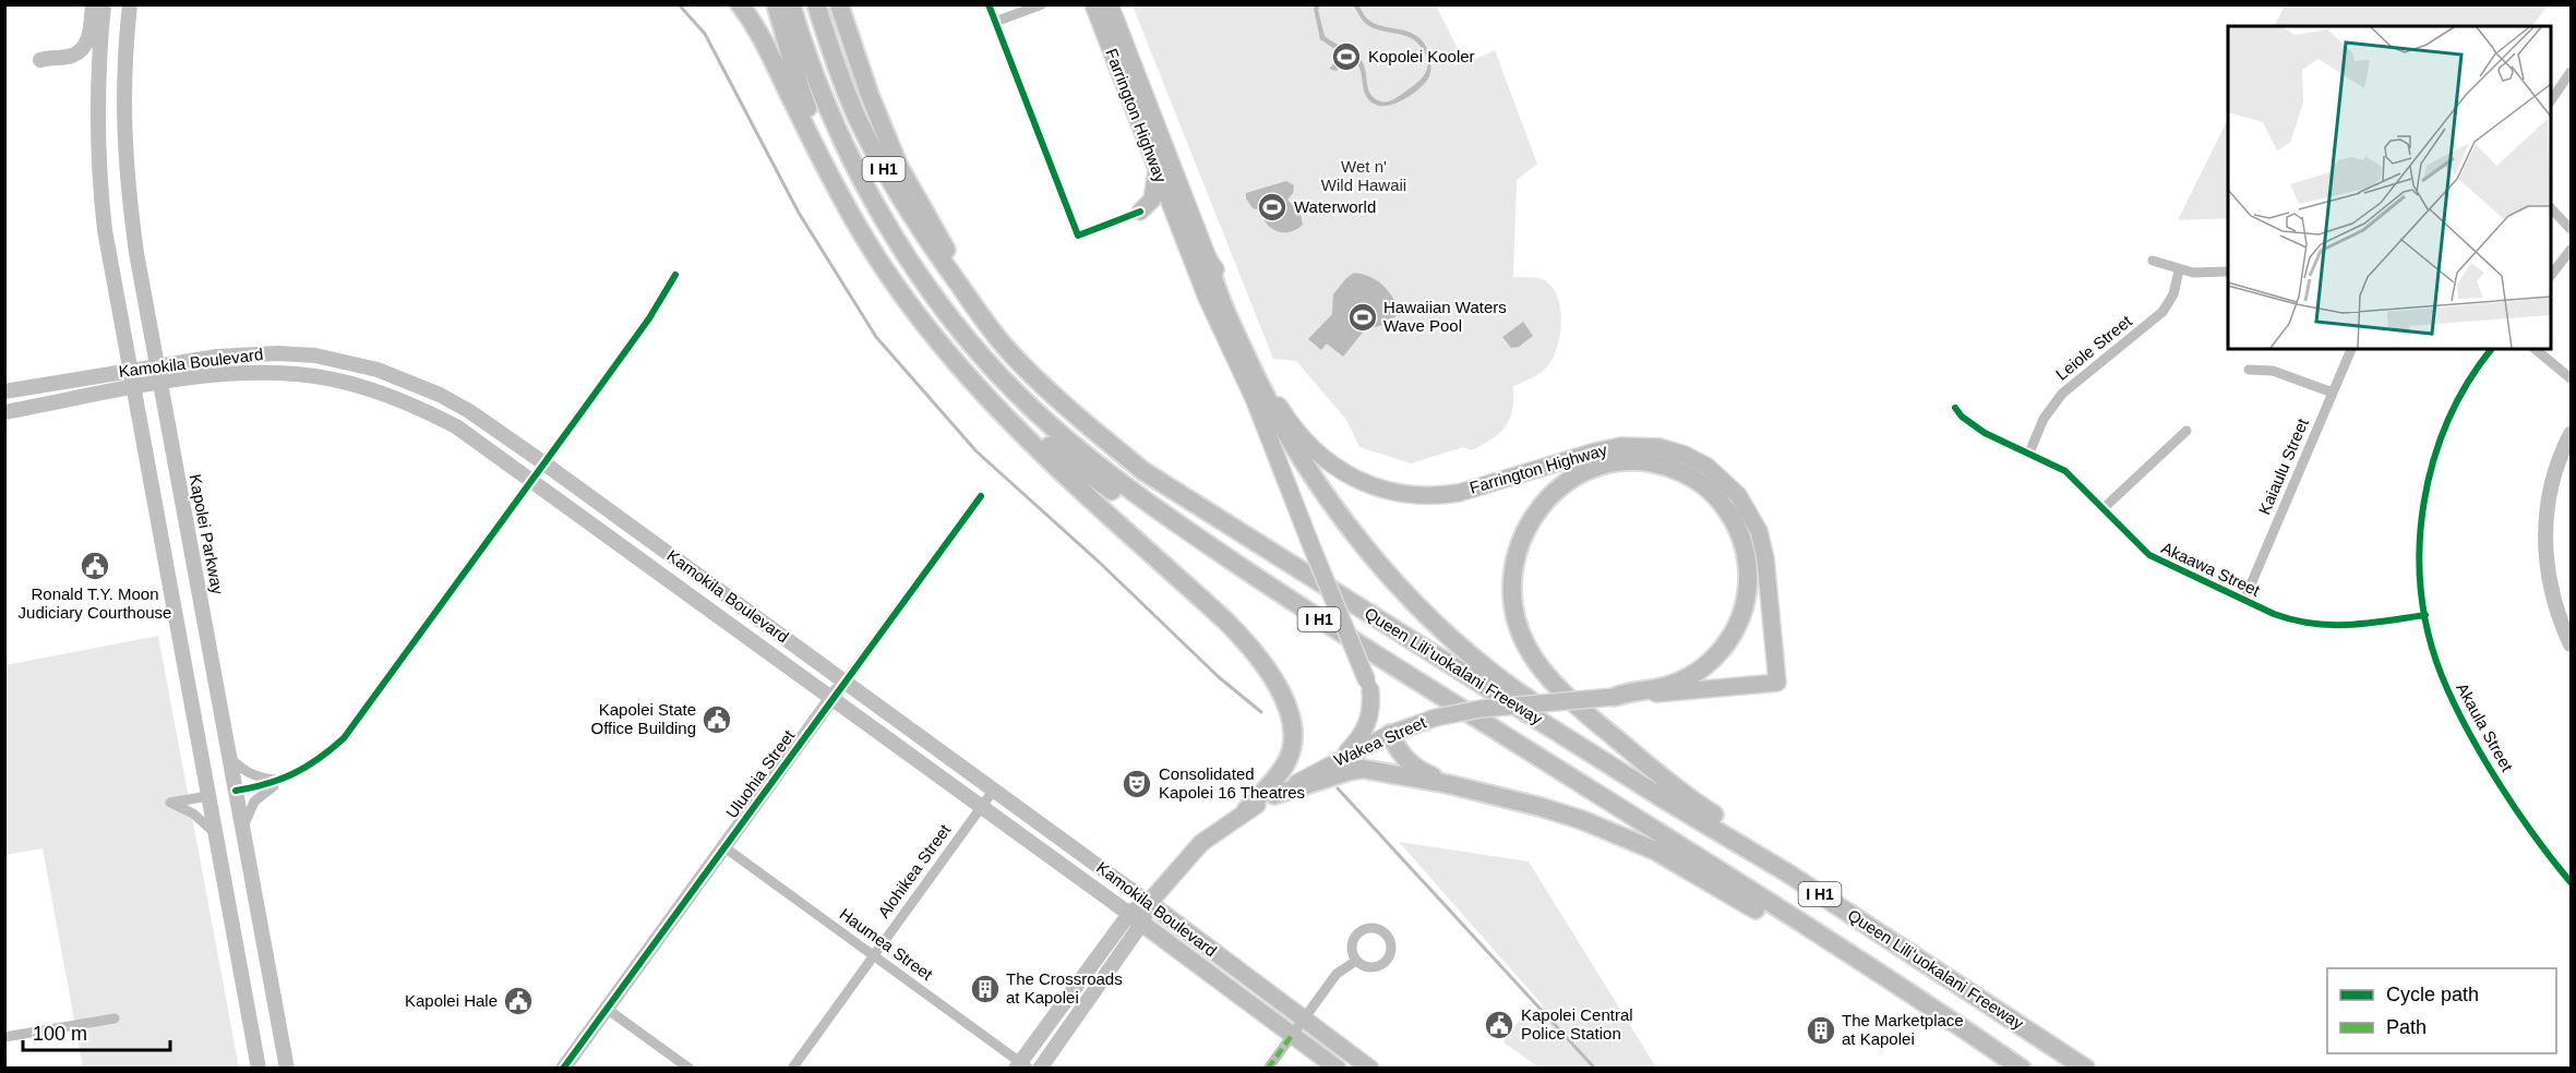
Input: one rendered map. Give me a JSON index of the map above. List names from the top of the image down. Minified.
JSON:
{"streets":{"highway":["I H1","Queen Liliʻuokalani Freeway"],"main road":["Farrington Highway","Kamokila Boulevard","Kapolei Parkway","Wakea Street","Uluohia Street"],"street":["Leiole Street","Kaiaulu Street","Akaawa Street","Akaula Street","Alohikea Street","Haumea Street"]},"crossings":[["Farrington Highway","Wakea Street"],["Leiole Street","Akaawa Street"],["Kamokila Boulevard","Kapolei Parkway"],["Kamokila Boulevard","Wakea Street"],["Kamokila Boulevard","Uluohia Street"],["Kamokila Boulevard","Alohikea Street"],["Kaiaulu Street","Akaawa Street"],["Akaawa Street","Akaula Street"],["Wakea Street","Haumea Street"],["Uluohia Street","Haumea Street"],["Alohikea Street","Haumea Street"]],"parks":["Wet n' Wild Hawaii"],"places":{"sports":["Kopolei Kooler","Waterworld","Hawaiian Waters Wave Pool"],"public building":["Ronald T.Y. Moon Judiciary Courthouse","Kapolei State Office Building","Kapolei Hale","Kapolei Central Police Station"],"theatre":["Consolidated Kapolei 16 Theatres"],"building":["The Crossroads at Kapolei","The Marketplace at Kapolei"]},"legend":["Cycle path","Path"],"scale_bar":"100 m"}
